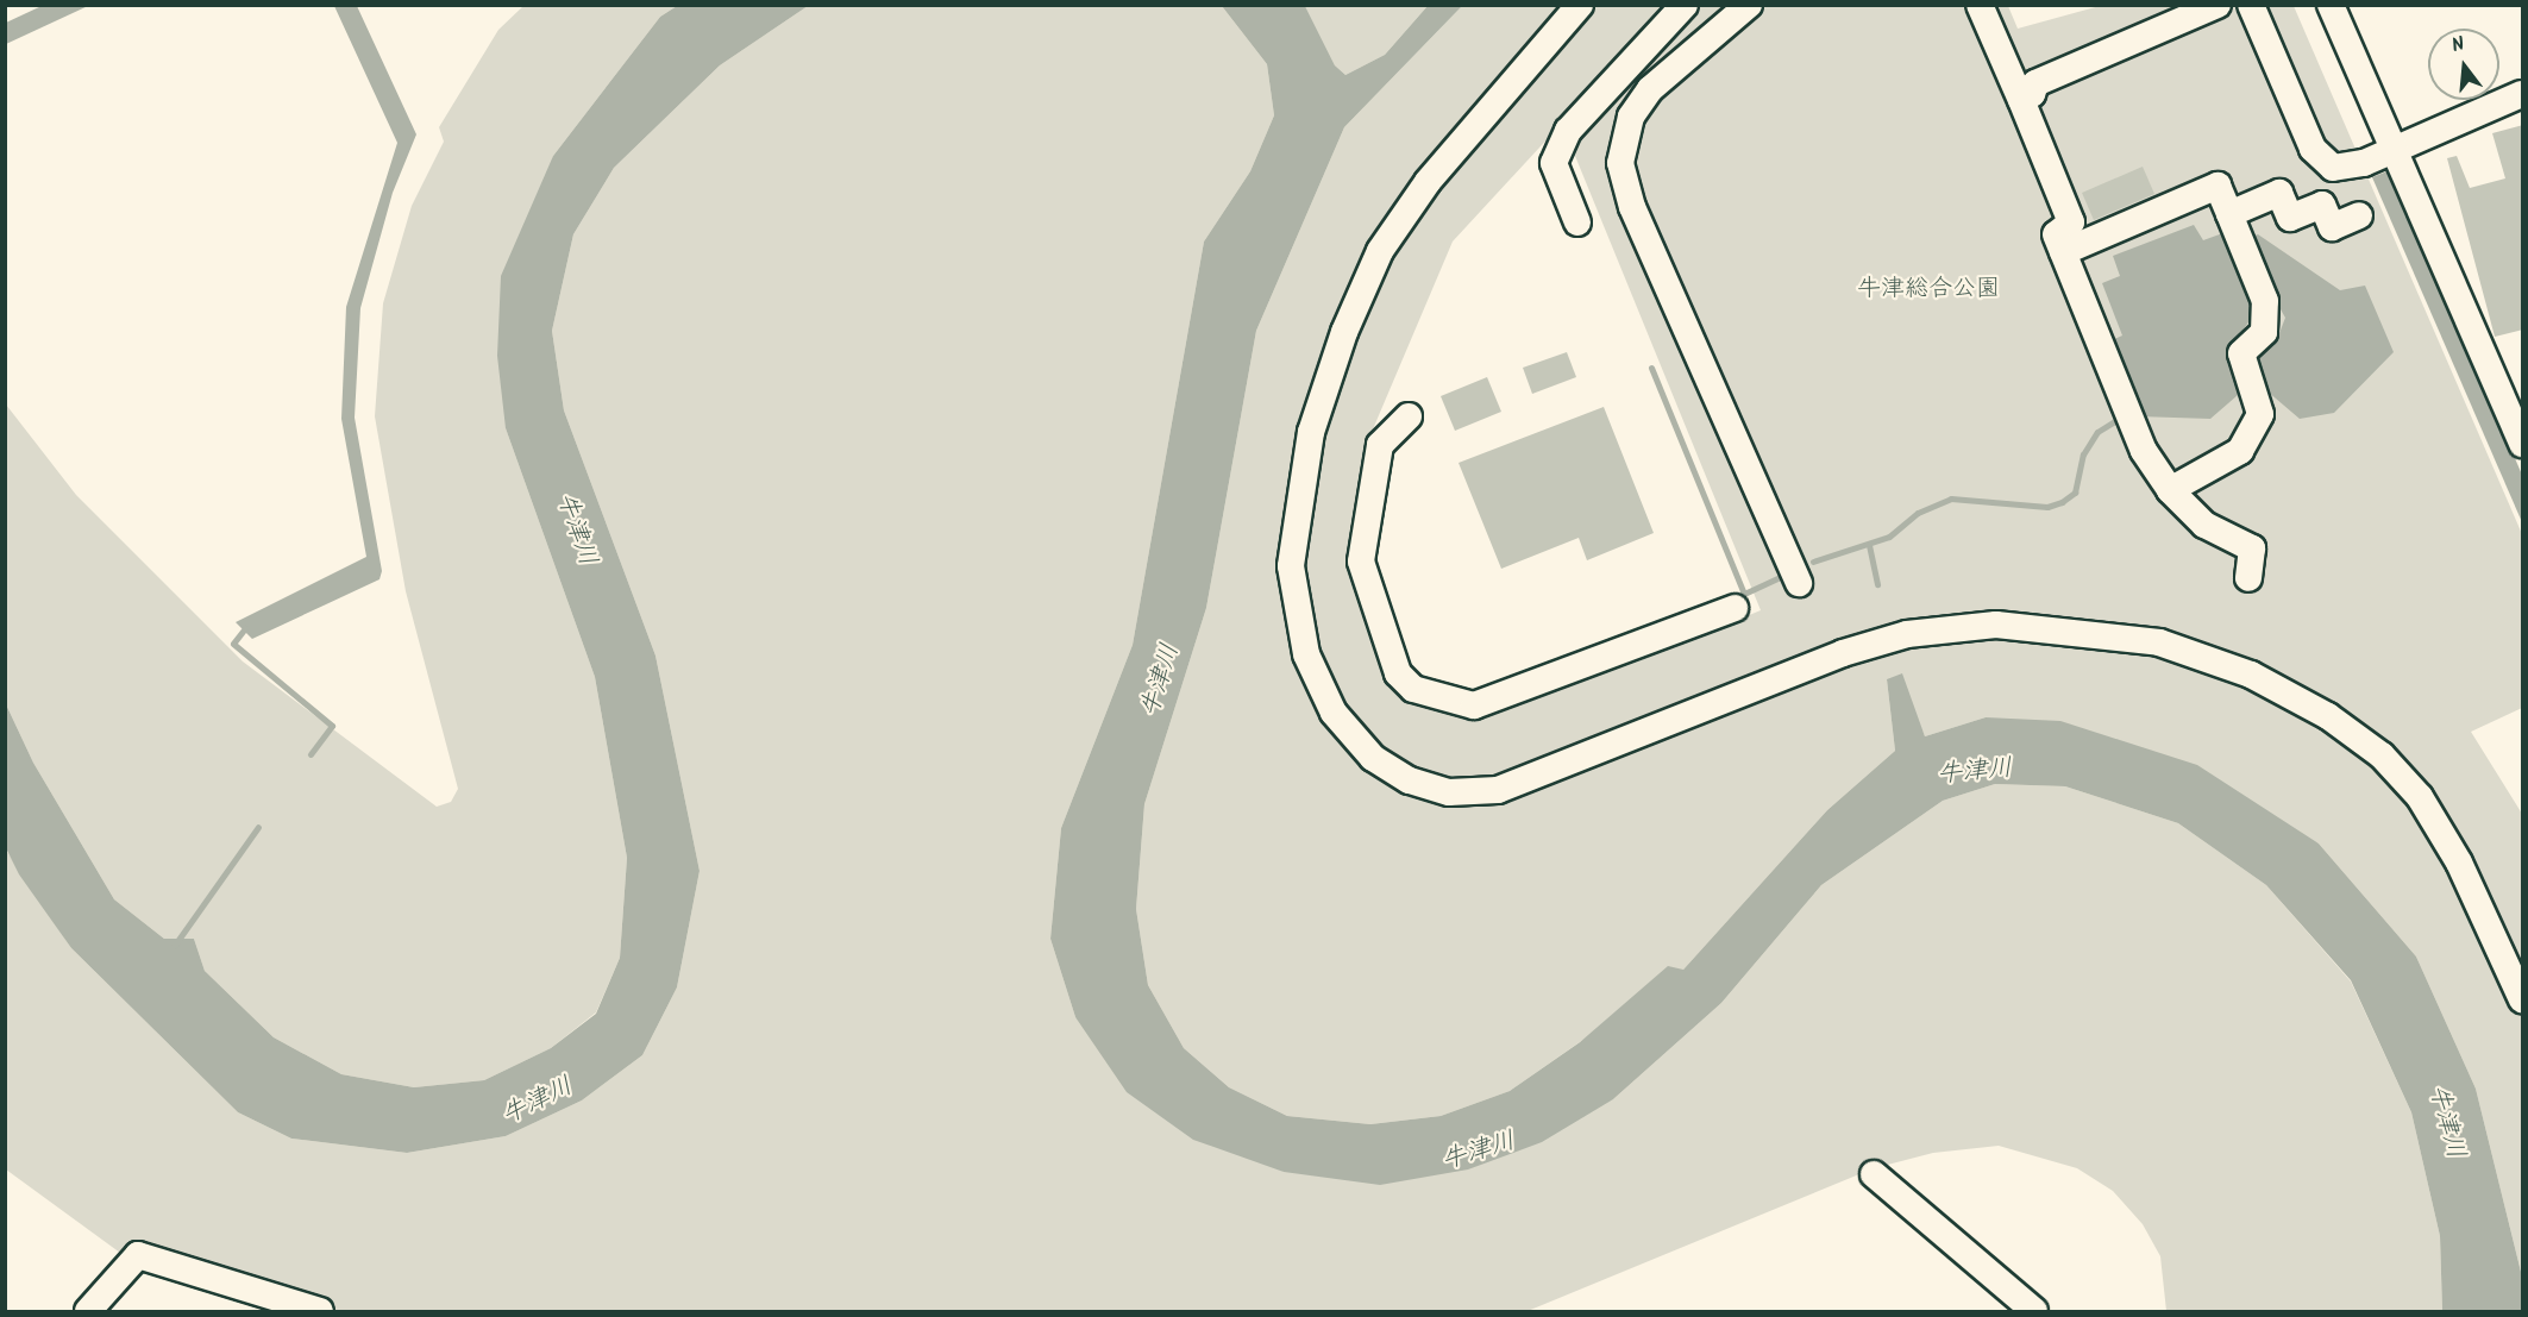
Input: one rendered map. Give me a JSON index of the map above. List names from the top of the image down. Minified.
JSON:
{"water":["牛津川"],"parks":["牛津総合公園"],"north":"top"}
